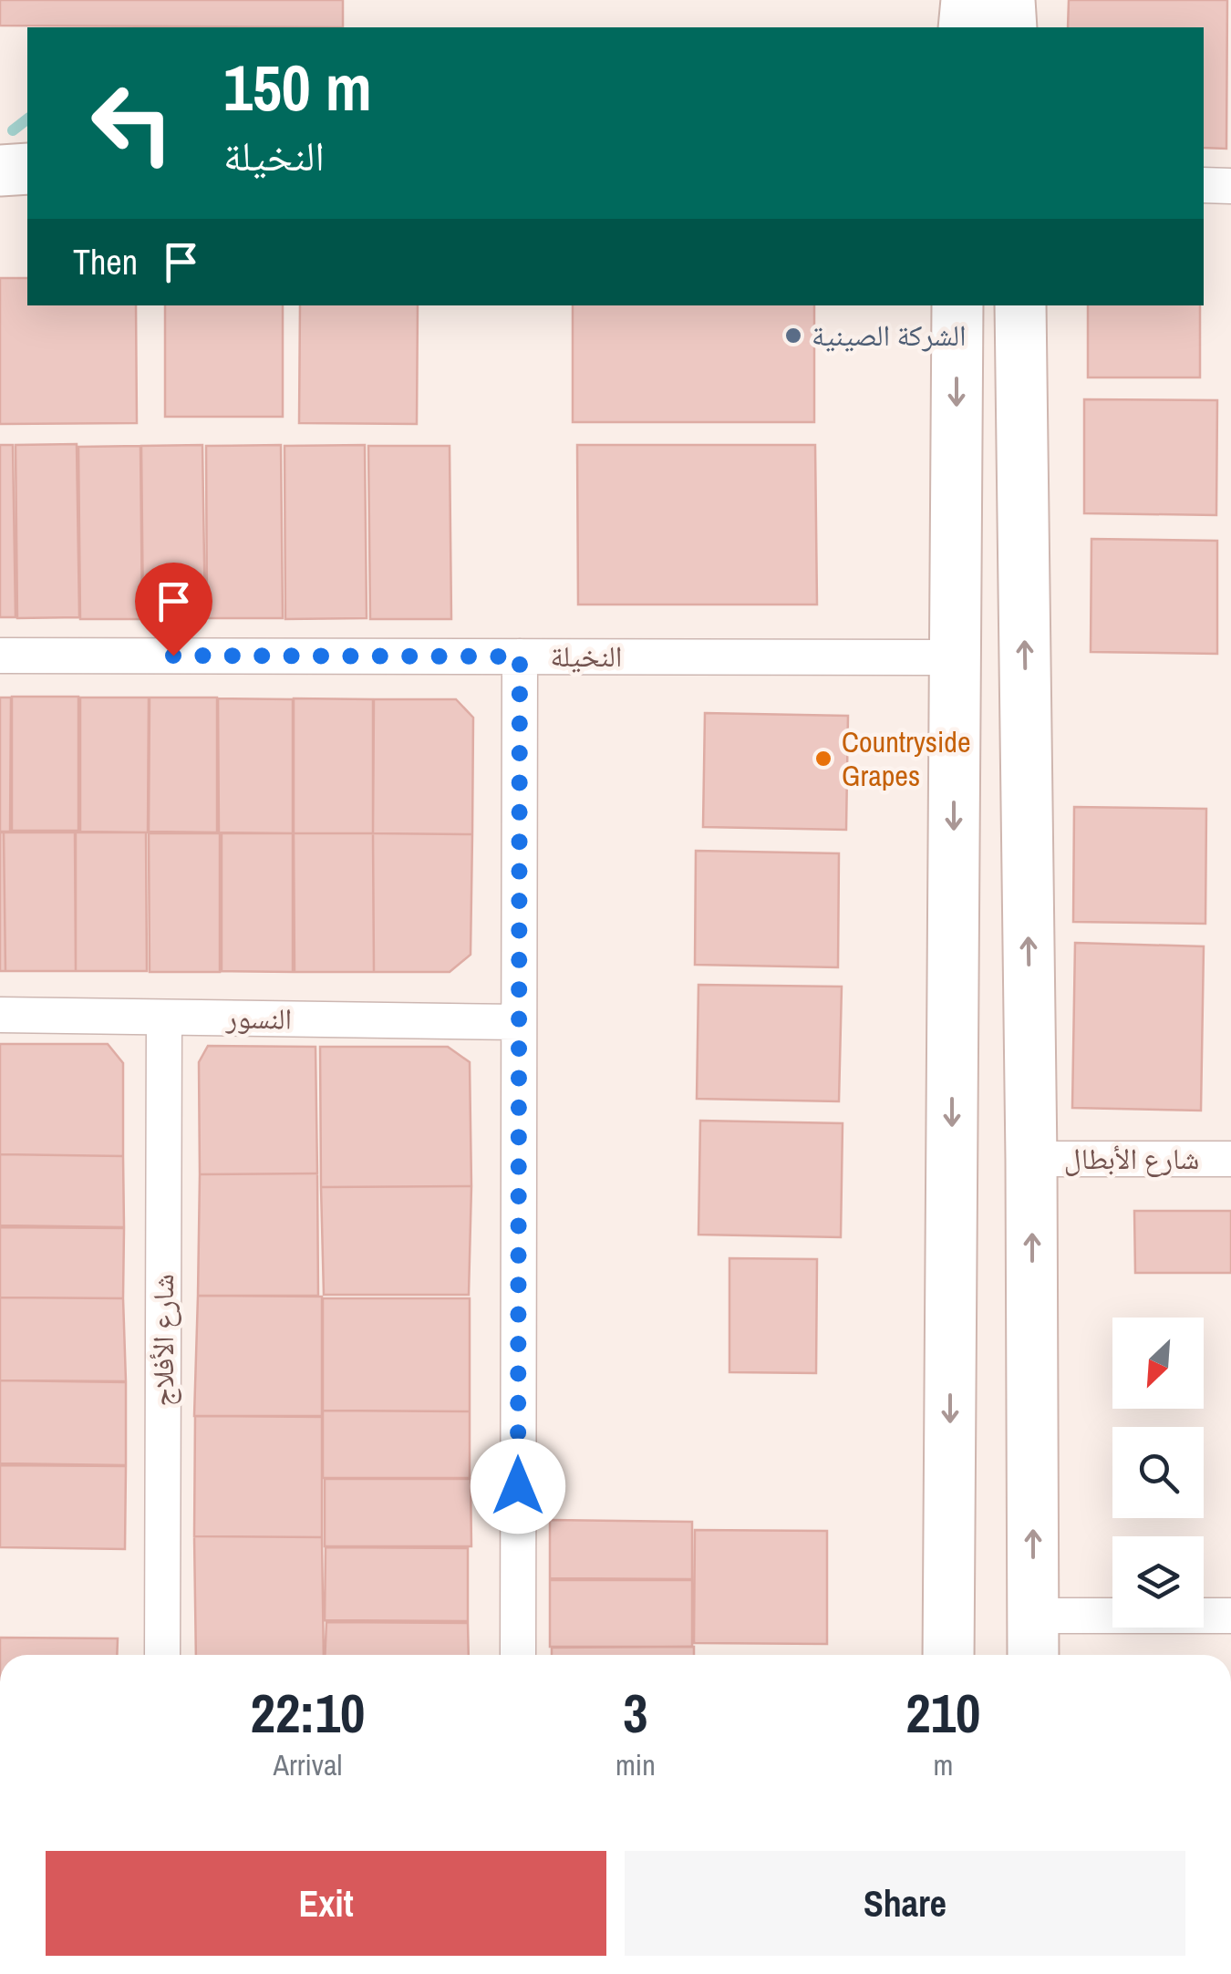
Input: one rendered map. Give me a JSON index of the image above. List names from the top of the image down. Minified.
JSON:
{"streets":{"street":["النخيلة","النسور","شارع الأبطال","شارع الأفلاج"]},"crossings":[["النسور","شارع الأفلاج"]],"places":["الشركة الصينية","Countryside Grapes"],"north":"bottom left","page":{"turn":["150 m","النخيلة"],"then":"Then","eta":["22:10","Arrival","3","min","210","m"],"buttons":["Exit","Share"]}}
